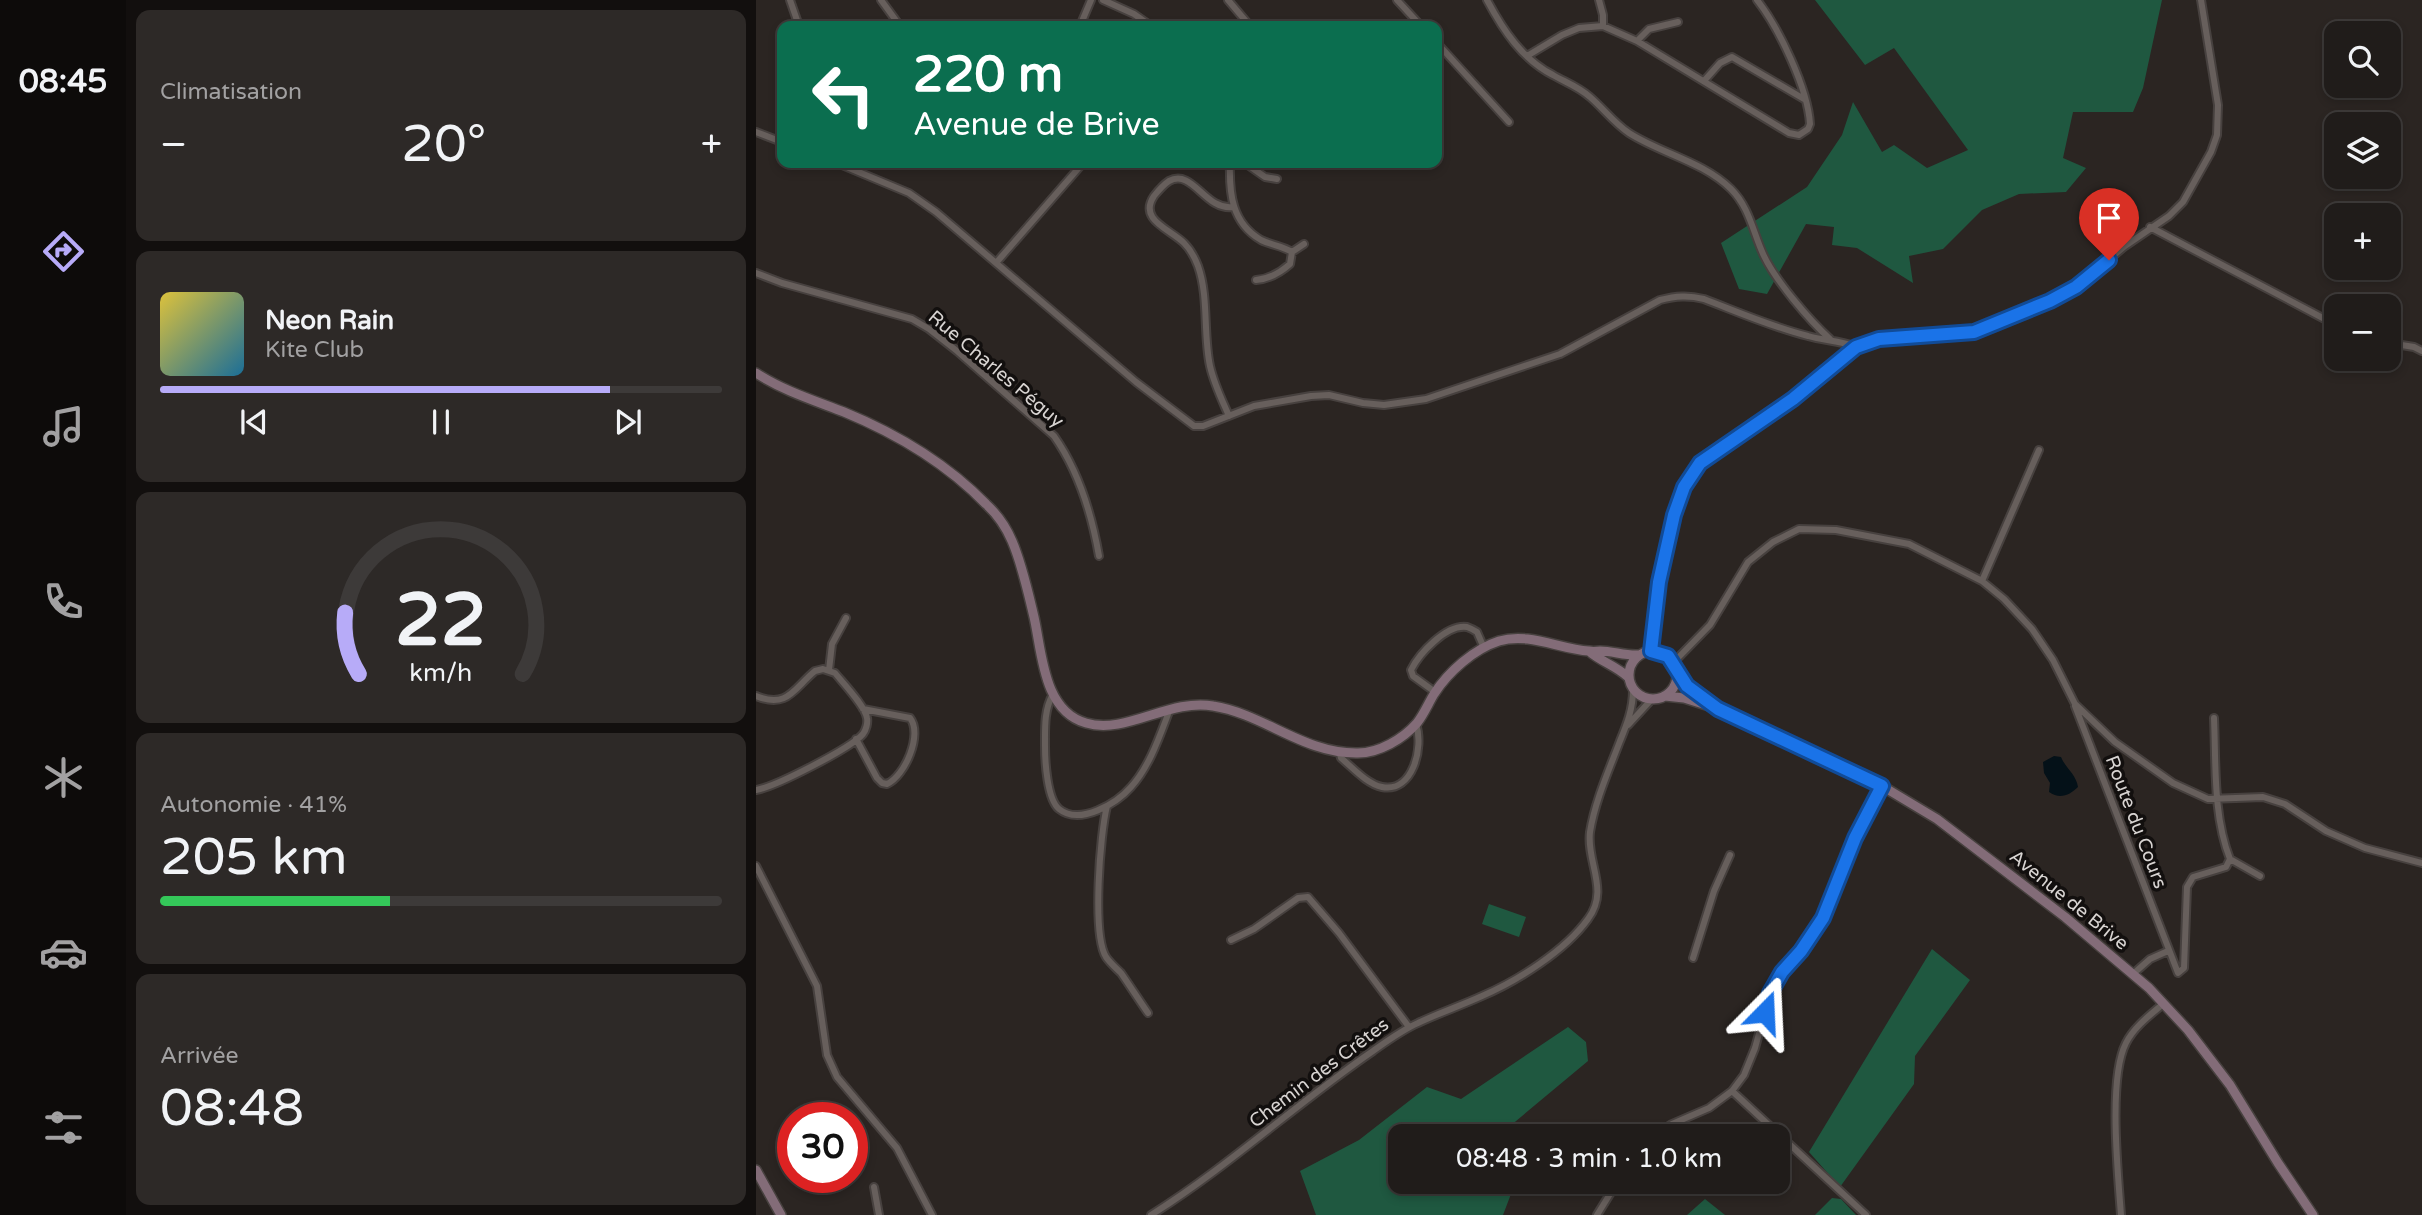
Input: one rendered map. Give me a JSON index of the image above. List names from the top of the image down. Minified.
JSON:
{"streets":{"street":["Rue Charles Péguy","Route du Cours","Avenue de Brive","Chemin des Crêtes"]},"crossings":[["Route du Cours","Chemin des Crêtes"]],"page":{"tabs":"08:45","tile":["Climatisation",["Autonomie · 41%","205 km"],["Arrivée","08:48"]],"map_buttons":["+","−"],"turn":["220 m","Avenue de Brive"],"heat":["−","20°","+"],"song":["Neon Rain","Kite Club"],"limit":"30","trip":"08:48 · 3 min · 1.0 km","gauge":["22","km/h"]}}
